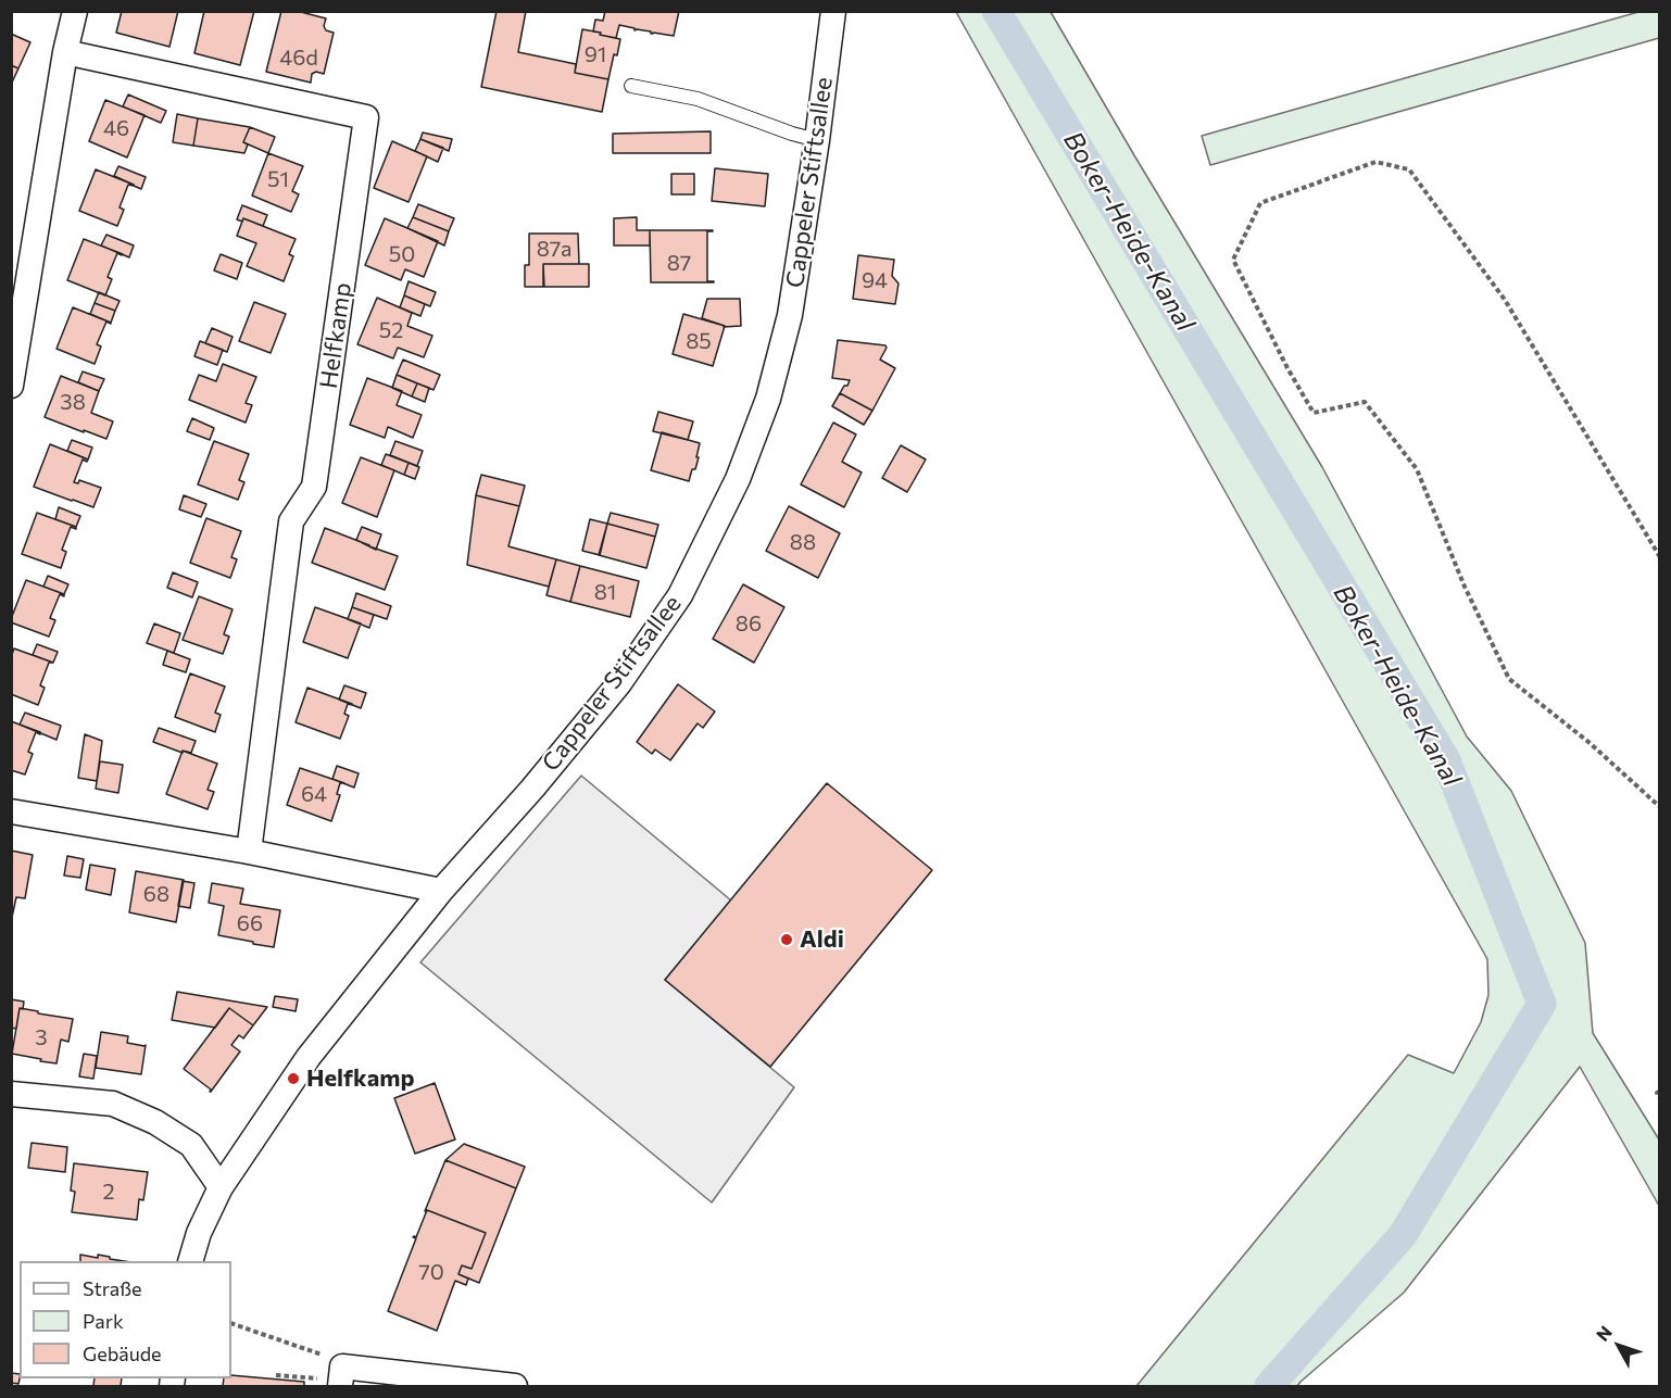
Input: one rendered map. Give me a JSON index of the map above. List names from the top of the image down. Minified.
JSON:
{"streets":{"street":["Cappeler Stiftsallee","Helfkamp"]},"water":["Boker-Heide-Kanal"],"places":["Aldi","Helfkamp"],"house_numbers":["91","46d","46","51","87a","50","87","94","52","85","38","88","81","86","64","68","66","3","2","70"],"legend":["Straße","Park","Gebäude"],"north":"top left"}
